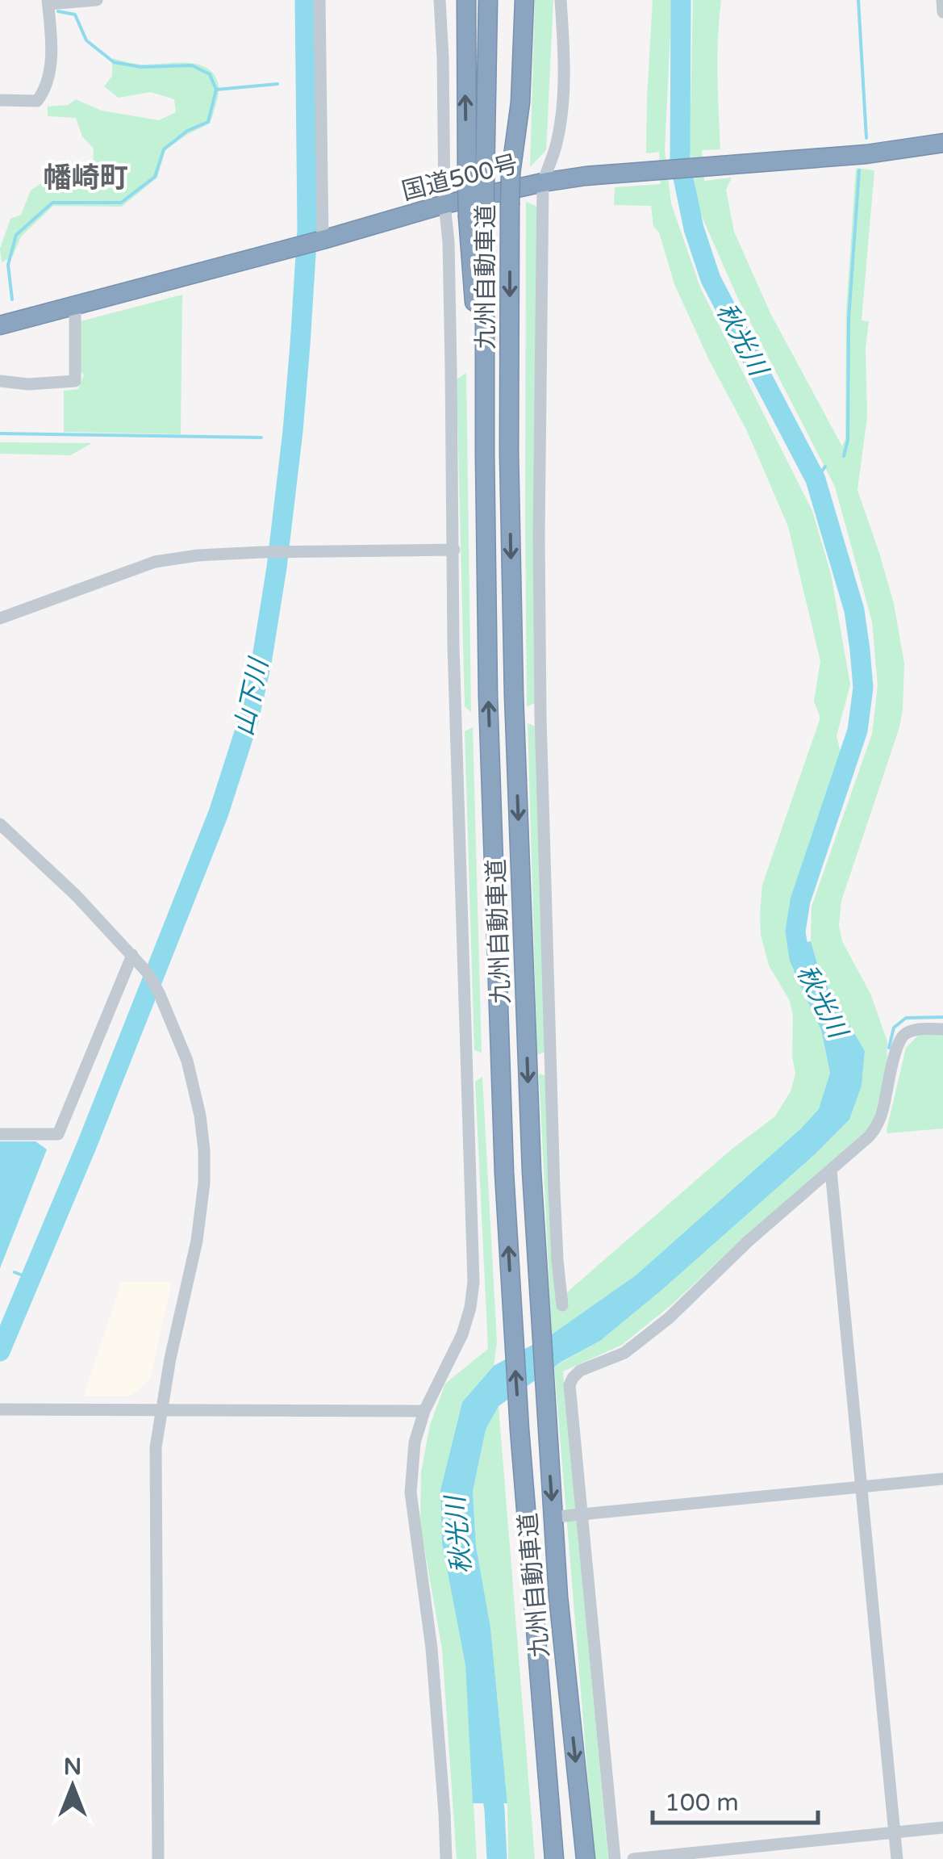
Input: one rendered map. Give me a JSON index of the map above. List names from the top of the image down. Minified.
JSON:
{"streets":{"highway":["国道500号","九州自動車道"]},"districts":["幡崎町"],"water":["秋光川","山下川"],"scale_bar":"100 m","north":"top"}
